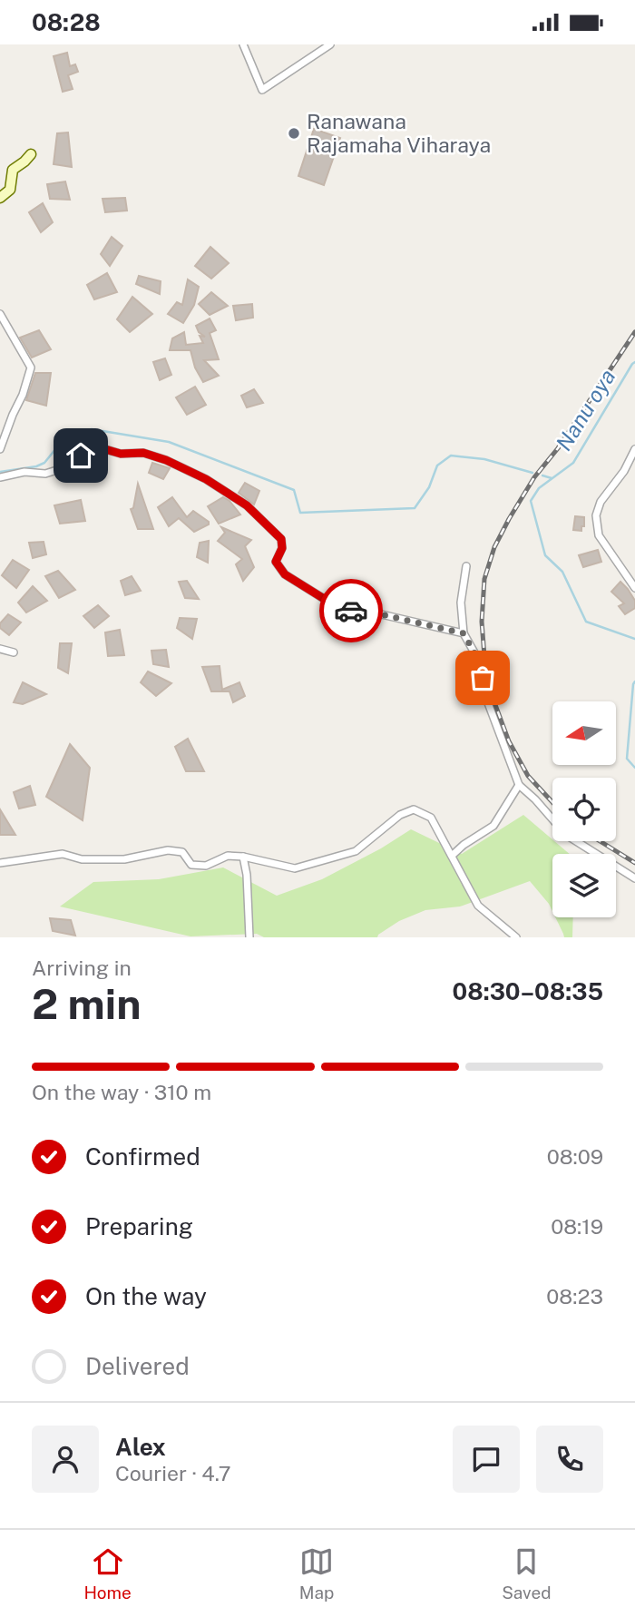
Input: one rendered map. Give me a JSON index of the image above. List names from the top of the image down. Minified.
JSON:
{"water":["Nanu oya"],"places":["Ranawana Rajamaha Viharaya"],"north":"left","page":{"status":"08:28","heading":["2 min","Arriving in","08:30–08:35"],"panel":["Alex","Courier · 4.7"],"bar":"On the way · 310 m","list":[["Confirmed","08:09"],["Preparing","08:19"],["On the way","08:23"],"Delivered"],"tabs":["Home","Map","Saved"]}}
